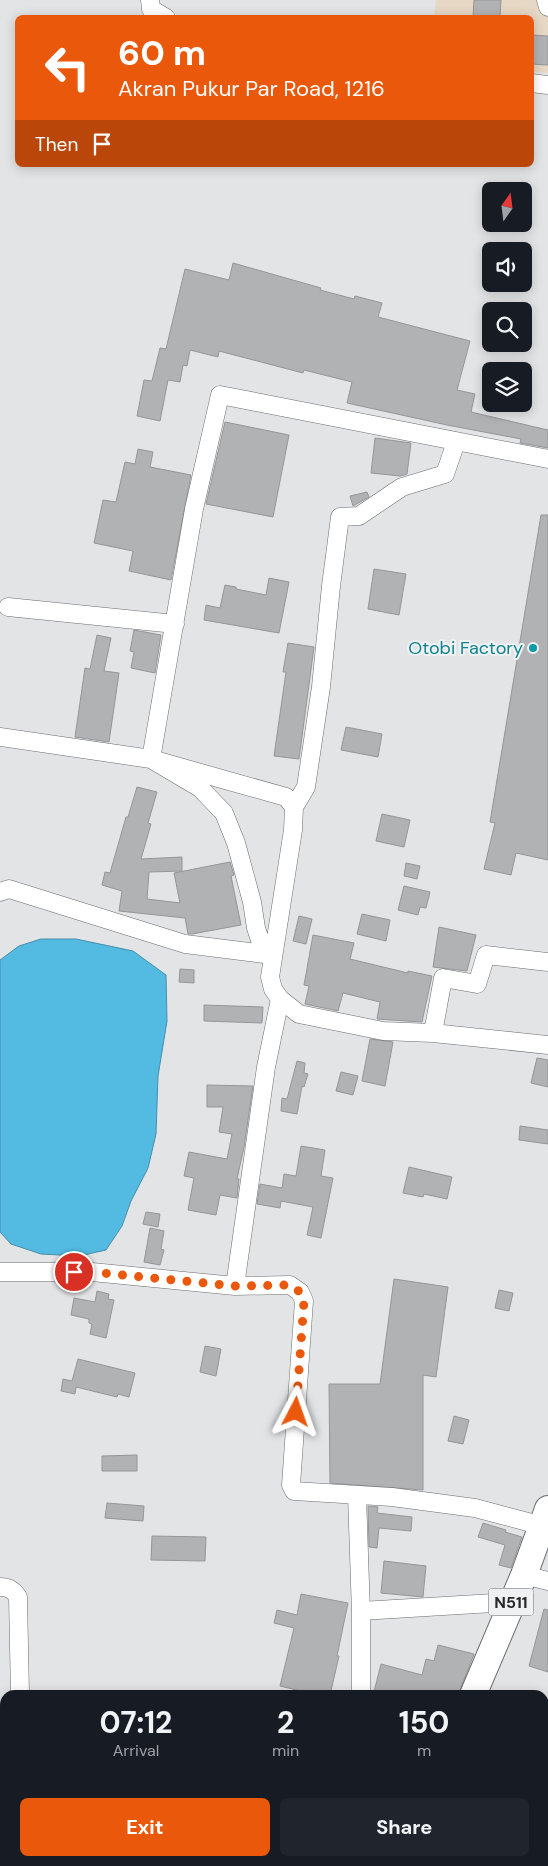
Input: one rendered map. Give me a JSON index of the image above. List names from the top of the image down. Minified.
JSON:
{"streets":{"highway":["N511"]},"places":["Otobi Factory"],"north":"top","page":{"turn":["60 m","Akran Pukur Par Road, 1216"],"then":"Then","eta":["07:12","Arrival","2","min","150","m"],"buttons":["Exit","Share"]}}
